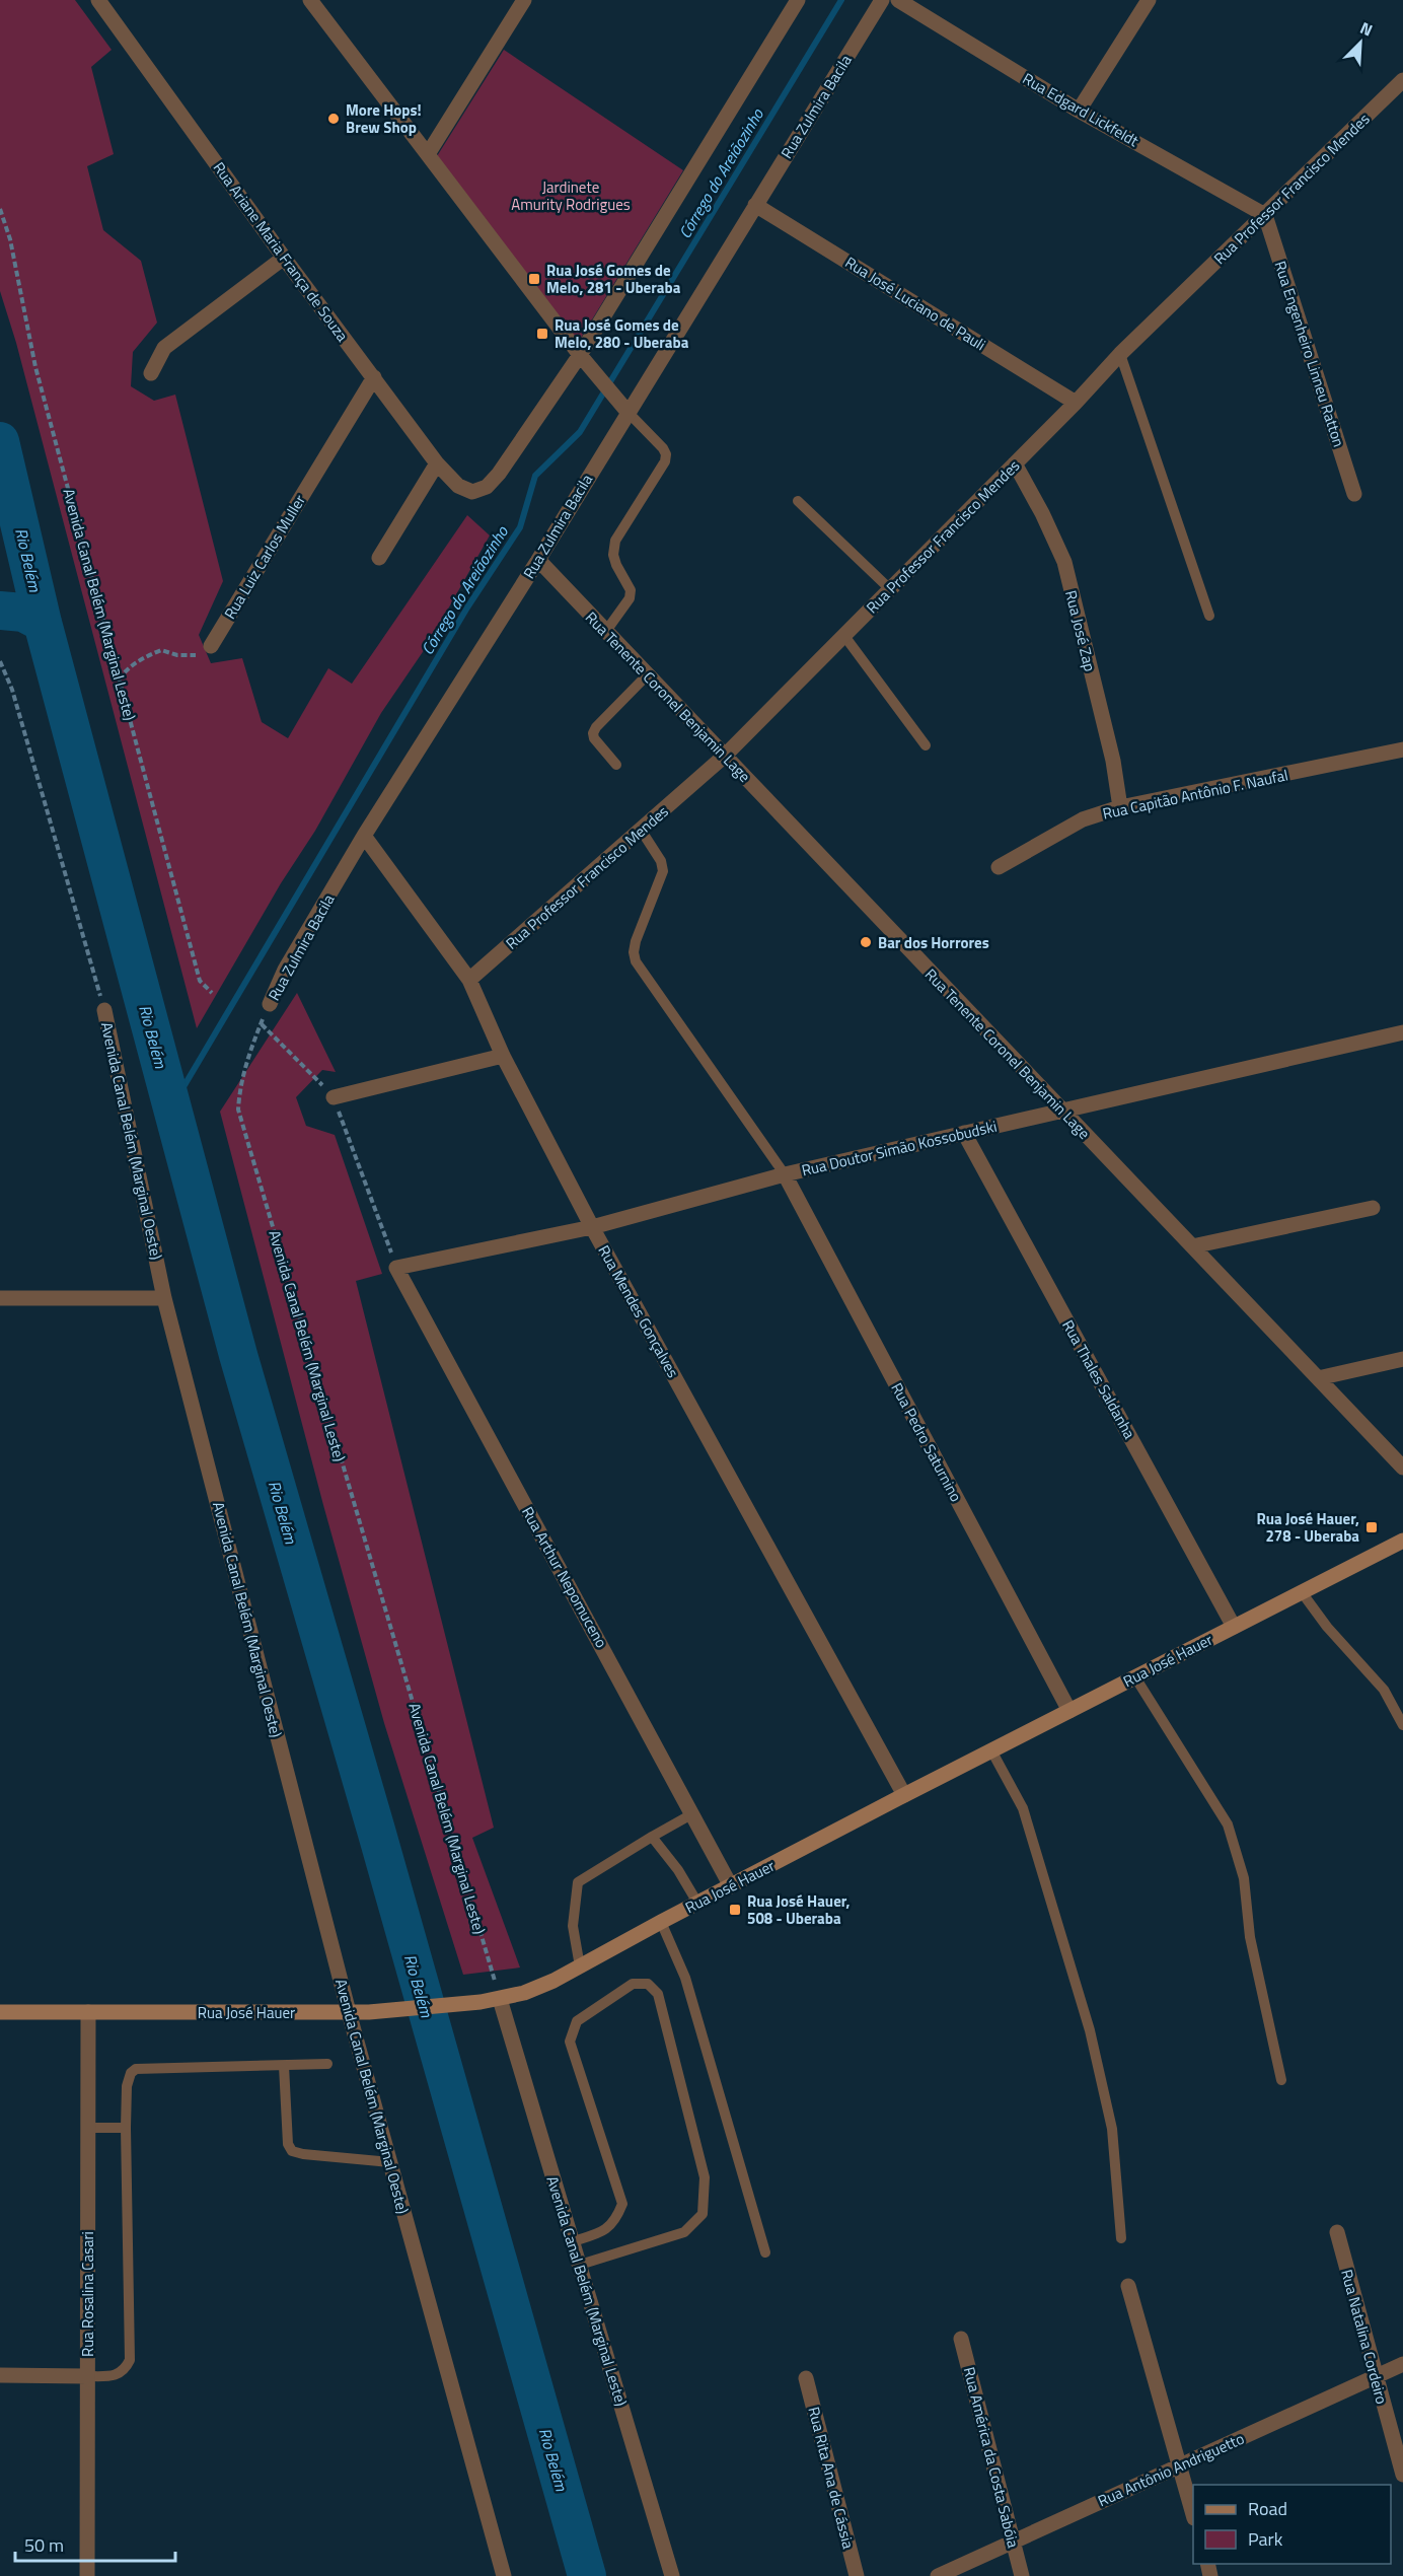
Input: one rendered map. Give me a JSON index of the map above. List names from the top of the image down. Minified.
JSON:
{"streets":{"main road":["Rua José Hauer"],"street":["Rua Zulmira Bacila","Rua Edgard Lickfeldt","Rua Professor Francisco Mendes","Rua Ariane Maria França de Souza","Rua José Luciano de Pauli","Rua Engenheiro Linneu Ratton","Rua Luiz Carlos Muller","Avenida Canal Belém (Marginal Leste)","Rua José Zap","Rua Tenente Coronel Benjamin Lage","Rua Capitão Antônio F. Naufal","Avenida Canal Belém (Marginal Oeste)","Rua Doutor Simão Kossobudski","Rua Mendes Gonçalves","Rua Thales Saldanha","Rua Pedro Saturnino","Rua Arthur Nepomuceno","Rua Rosalina Casari","Rua Natalina Cordeiro","Rua América da Costa Sabóia","Rua Antônio Andriguetto","Rua Rita Ana de Cássia"]},"crossings":[["Rua Zulmira Bacila","Rua José Luciano de Pauli"],["Rua Zulmira Bacila","Avenida Canal Belém (Marginal Leste)"],["Rua Zulmira Bacila","Rua Tenente Coronel Benjamin Lage"],["Rua Zulmira Bacila","Rua Mendes Gonçalves"],["Rua Edgard Lickfeldt","Rua Professor Francisco Mendes"],["Rua Edgard Lickfeldt","Rua Engenheiro Linneu Ratton"],["Rua Professor Francisco Mendes","Rua José Luciano de Pauli"],["Rua Professor Francisco Mendes","Rua Engenheiro Linneu Ratton"],["Rua Professor Francisco Mendes","Rua José Zap"],["Rua Professor Francisco Mendes","Rua Tenente Coronel Benjamin Lage"],["Rua Professor Francisco Mendes","Rua Mendes Gonçalves"],["Rua Ariane Maria França de Souza","Rua Luiz Carlos Muller"],["Avenida Canal Belém (Marginal Leste)","Rua José Hauer"],["Rua José Zap","Rua Capitão Antônio F. Naufal"],["Rua Tenente Coronel Benjamin Lage","Rua Doutor Simão Kossobudski"],["Avenida Canal Belém (Marginal Oeste)","Rua José Hauer"],["Rua Doutor Simão Kossobudski","Rua Mendes Gonçalves"],["Rua Doutor Simão Kossobudski","Rua Thales Saldanha"],["Rua Doutor Simão Kossobudski","Rua Pedro Saturnino"],["Rua Doutor Simão Kossobudski","Rua Arthur Nepomuceno"],["Rua Mendes Gonçalves","Rua José Hauer"],["Rua Thales Saldanha","Rua José Hauer"],["Rua Pedro Saturnino","Rua José Hauer"],["Rua Arthur Nepomuceno","Rua José Hauer"],["Rua José Hauer","Rua Rosalina Casari"],["Rua Natalina Cordeiro","Rua Antônio Andriguetto"],["Rua América da Costa Sabóia","Rua Antônio Andriguetto"]],"water":["Córrego do Areiãozinho","Rio Belém"],"parks":["Jardinete Amurity Rodrigues"],"places":{"other":["More Hops! Brew Shop","Bar dos Horrores"],"transit":["Rua José Gomes de Melo, 281 - Uberaba","Rua José Gomes de Melo, 280 - Uberaba","Rua José Hauer, 278 - Uberaba","Rua José Hauer, 508 - Uberaba"]},"legend":["Road","Park"],"scale_bar":"50 m","north":"top right"}
